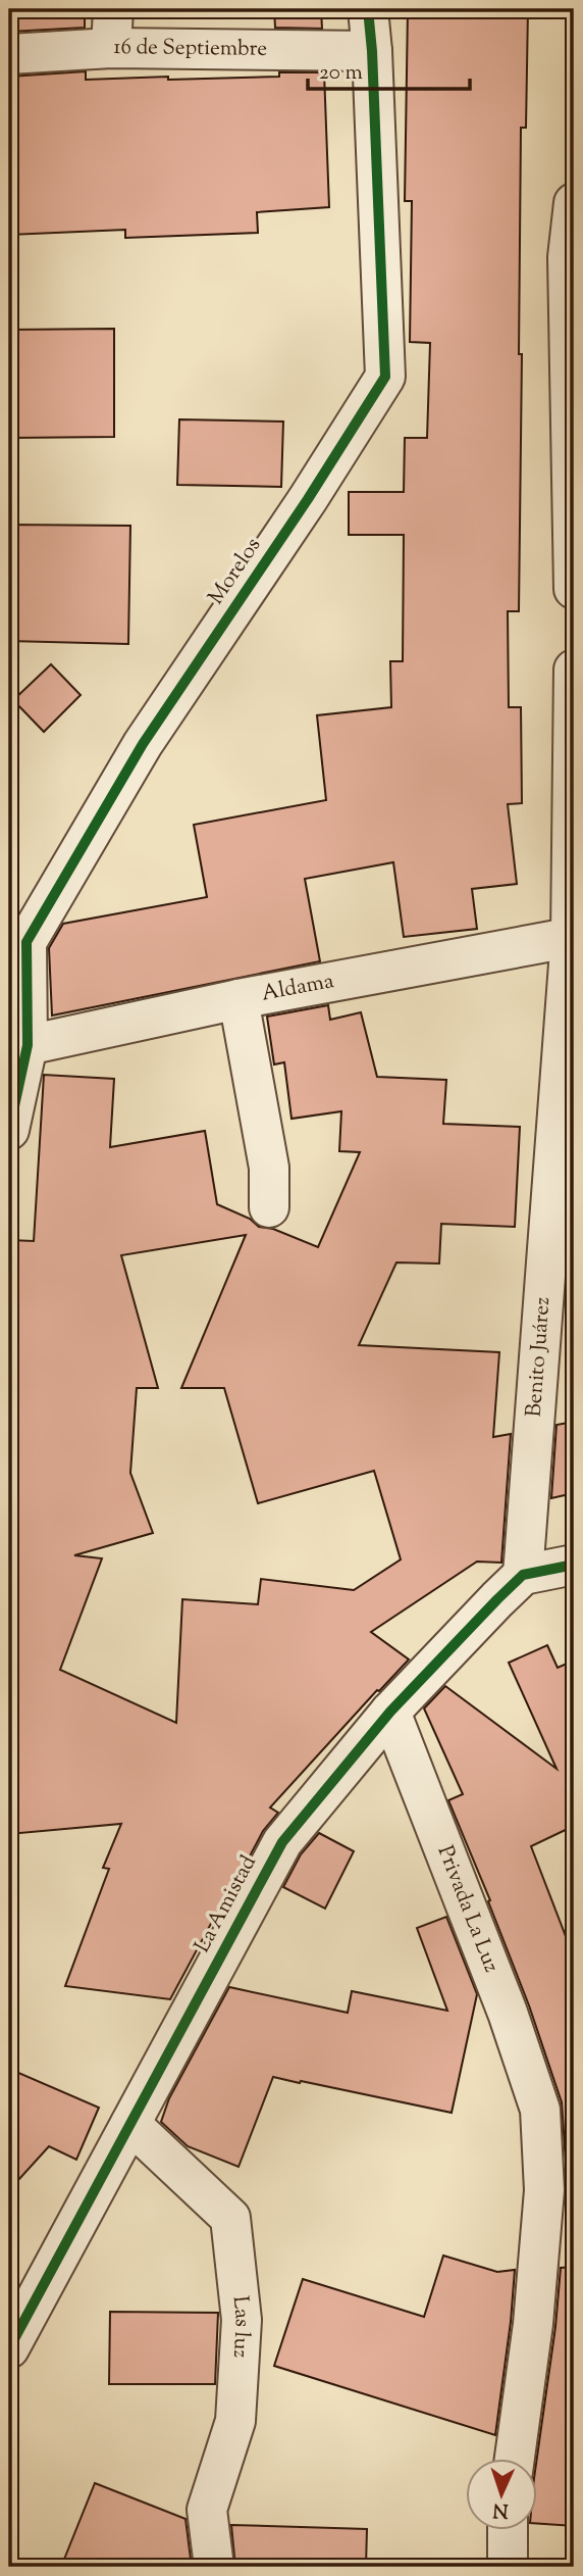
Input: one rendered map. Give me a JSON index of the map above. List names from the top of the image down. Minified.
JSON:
{"streets":{"street":["16 de Septiembre","Morelos","Aldama","Benito Juárez","La Amistad","Privada La Luz","Las luz"]},"crossings":[["16 de Septiembre","Morelos"],["Morelos","Aldama"],["Aldama","Benito Juárez"],["Benito Juárez","La Amistad"],["La Amistad","Privada La Luz"],["La Amistad","Las luz"]],"scale_bar":"20 m","north":"bottom"}
